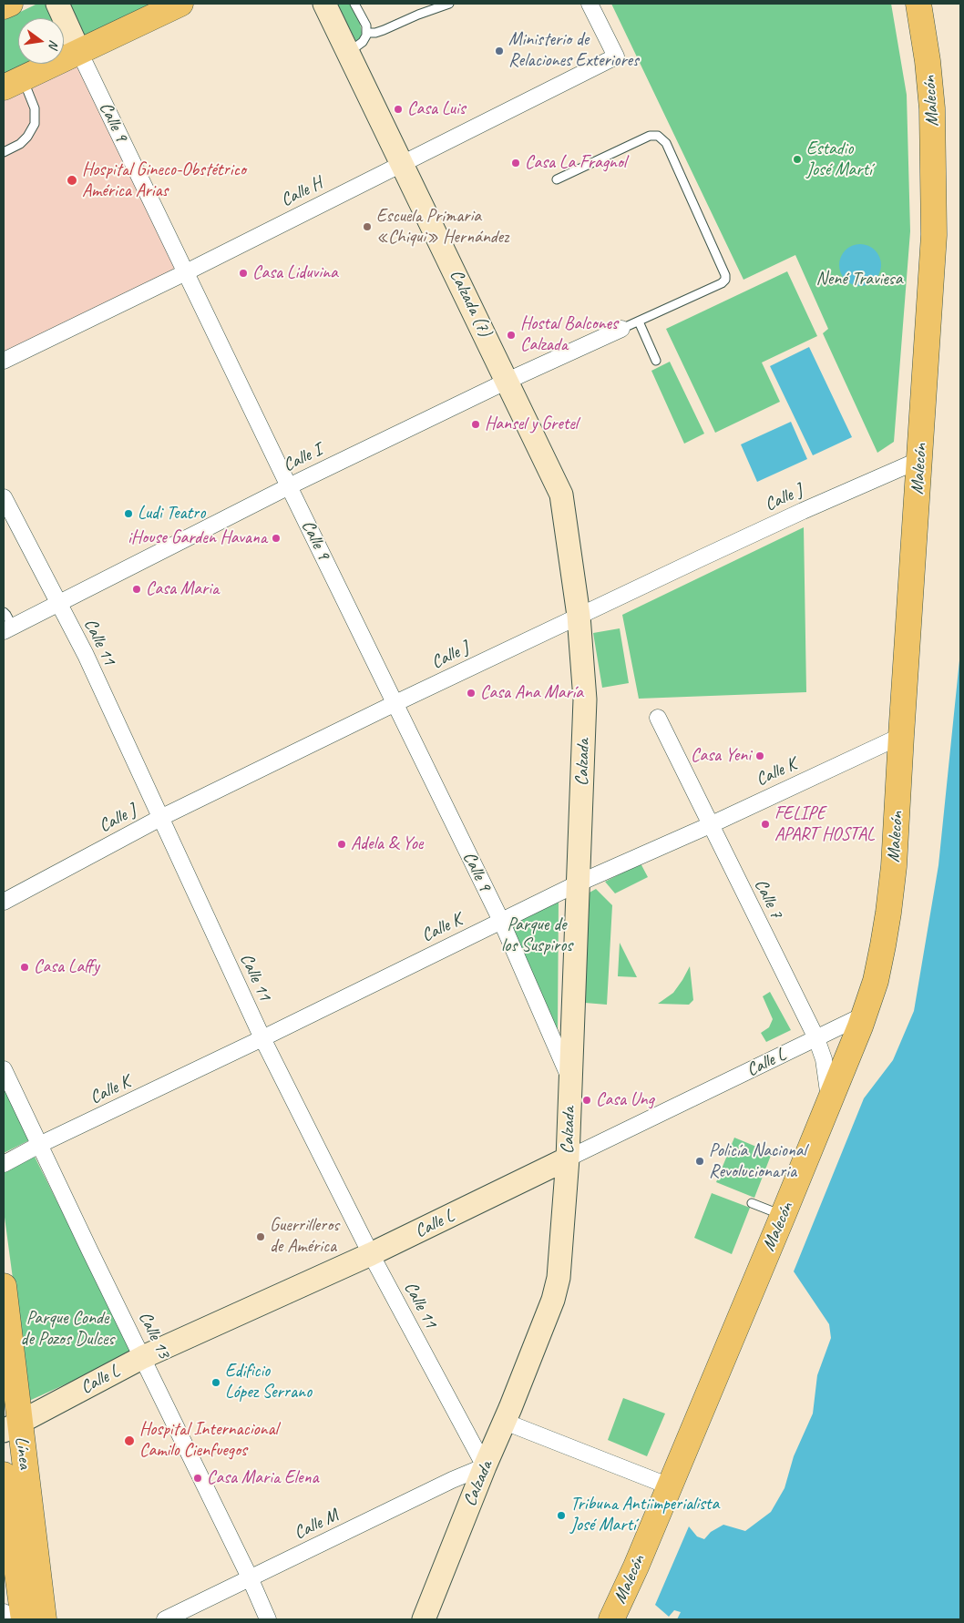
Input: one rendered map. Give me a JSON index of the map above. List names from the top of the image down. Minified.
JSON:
{"streets":{"main road":["Malecón","Calle 9","Calzada (7)","Calzada","Calle L","Línea"],"street":["Calle H","Calle I","Calle J","Calle 11","Calle K","Calle 7","Calle 13","Calle M"]},"crossings":[["Malecón","Calle J"],["Malecón","Calle K"],["Malecón","Calle 7"],["Malecón","Calle L"],["Calle 9","Calle H"],["Calle 9","Calle I"],["Calle 9","Calle J"],["Calle 9","Calzada"],["Calle 9","Calle K"],["Calle H","Calzada (7)"],["Calzada (7)","Calle I"],["Calzada (7)","Calle J"],["Calzada (7)","Calzada"],["Calle I","Calle 11"],["Calle J","Calle 11"],["Calle J","Calzada"],["Calle 11","Calzada"],["Calle 11","Calle K"],["Calle 11","Calle L"],["Calle 11","Calle M"],["Calzada","Calle K"],["Calzada","Calle L"],["Calzada","Calle M"],["Calle K","Calle 7"],["Calle K","Calle 13"],["Calle 7","Calle L"],["Calle L","Calle 13"],["Calle L","Línea"],["Calle 13","Calle M"]],"parks":["Nené Traviesa","Parque de los Suspiros","Parque Conde de Pozos Dulces"],"places":["Ministerio de Relaciones Exteriores","Casa Luis","Estadio José Martí","Casa La Fragnol","Hospital Gineco-Obstétrico América Arias","Escuela Primaria «Chiqui» Hernández","Casa Liduvina","Hostal Balcones Calzada","Hansel y Gretel","Ludi Teatro","iHouse Garden Havana","Casa Maria","Casa Ana María","Casa Yeni","FELIPE APART HOSTAL","Adela & Yoe","Casa Laffy","Casa Ung","Policía Nacional Revolucionaria","Guerrilleros de América","Edificio López Serrano","Hospital Internacional Camilo Cienfuegos","Casa Maria Elena","Tribuna Antiimperialista José Martí"],"north":"right"}
